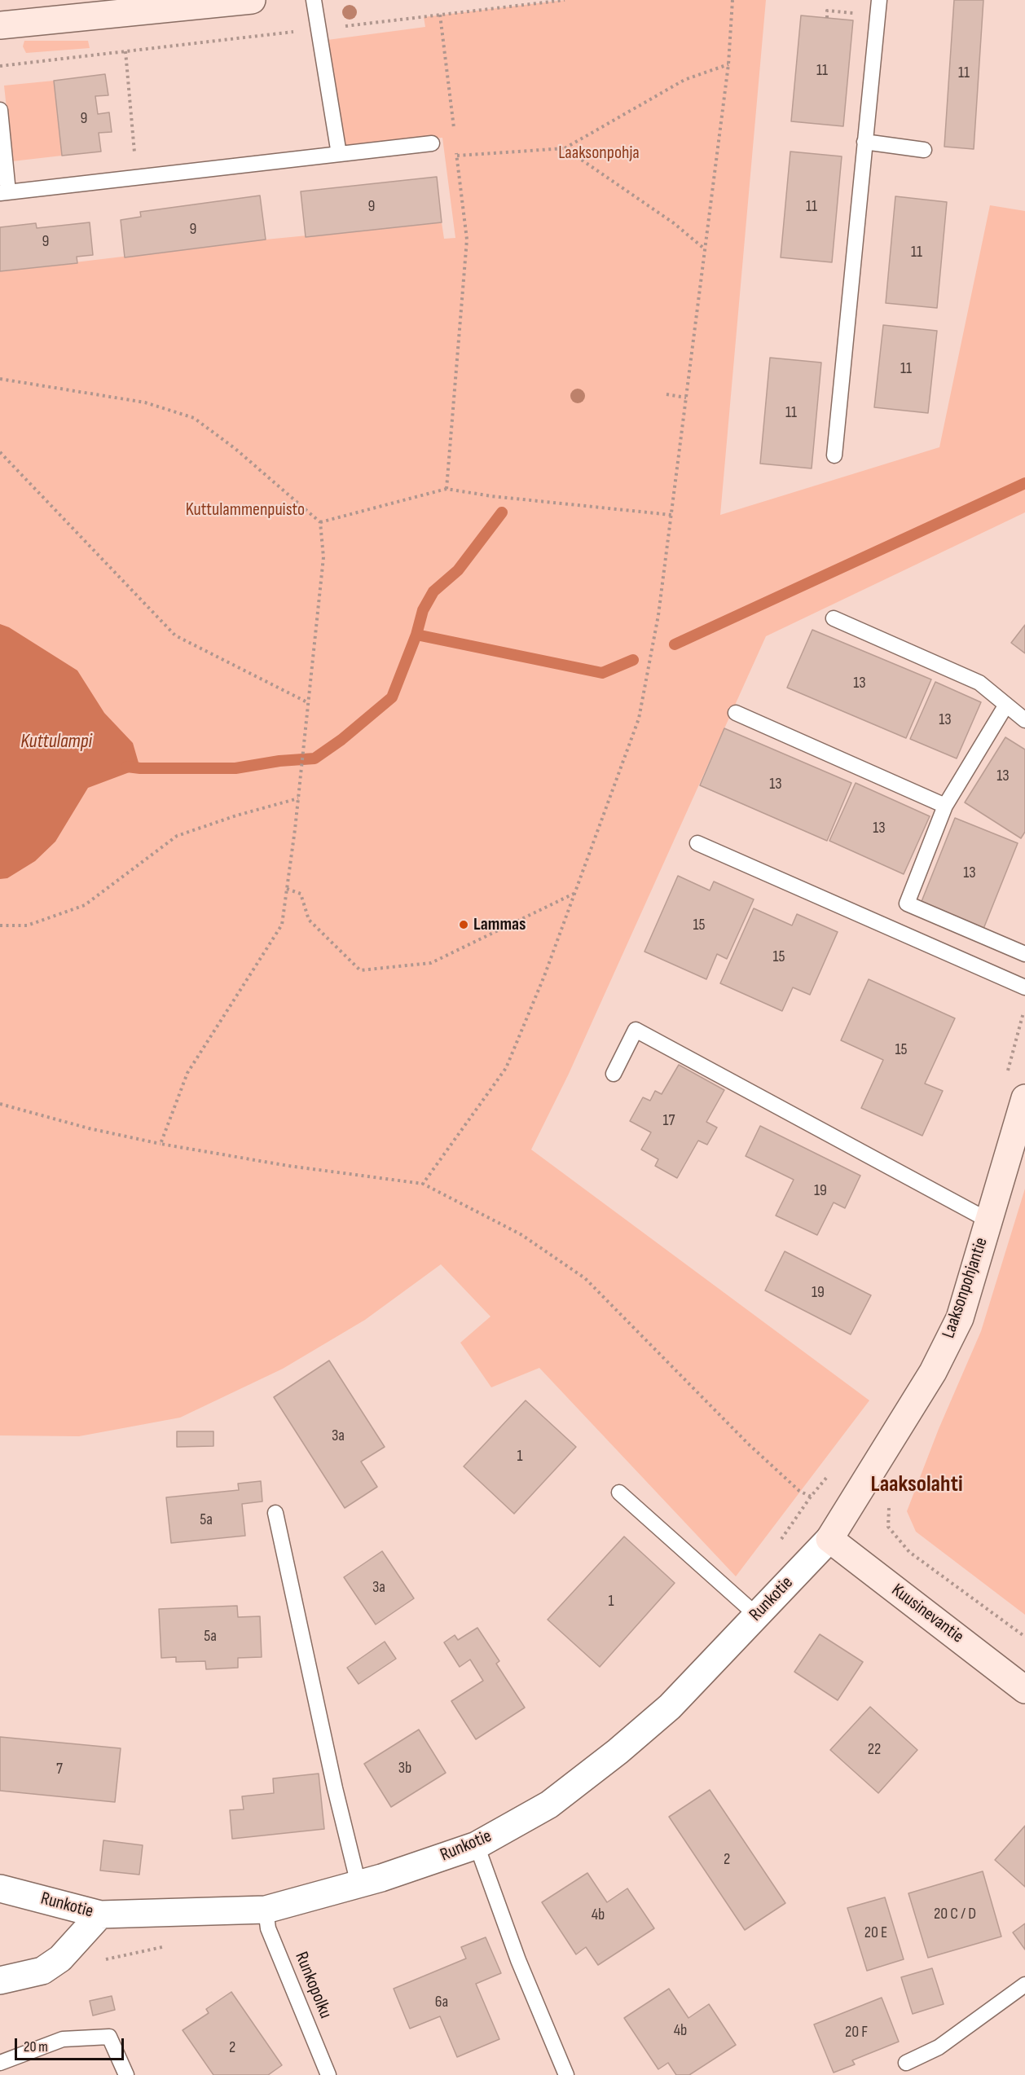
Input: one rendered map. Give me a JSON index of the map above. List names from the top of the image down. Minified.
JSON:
{"streets":{"street":["Laaksonpohjantie","Runkotie","Kuusinevantie"],"lane":["Runkopolku"]},"crossings":[["Laaksonpohjantie","Runkotie"],["Laaksonpohjantie","Kuusinevantie"],["Runkotie","Kuusinevantie"],["Runkotie","Runkopolku"]],"districts":["Laaksolahti"],"water":["Kuttulampi"],"parks":["Laaksonpohja","Kuttulammenpuisto"],"places":["Lammas"],"house_numbers":["11","11","9","9","11","9","9","11","11","11","13","13","13","13","13","13","15","15","15","17","19","19","3a","1","5a","3a","1","5a","22","3b","7","2","20 C / D","4b","20 E","6a","4b","20 F","2"],"scale_bar":"20 m"}
